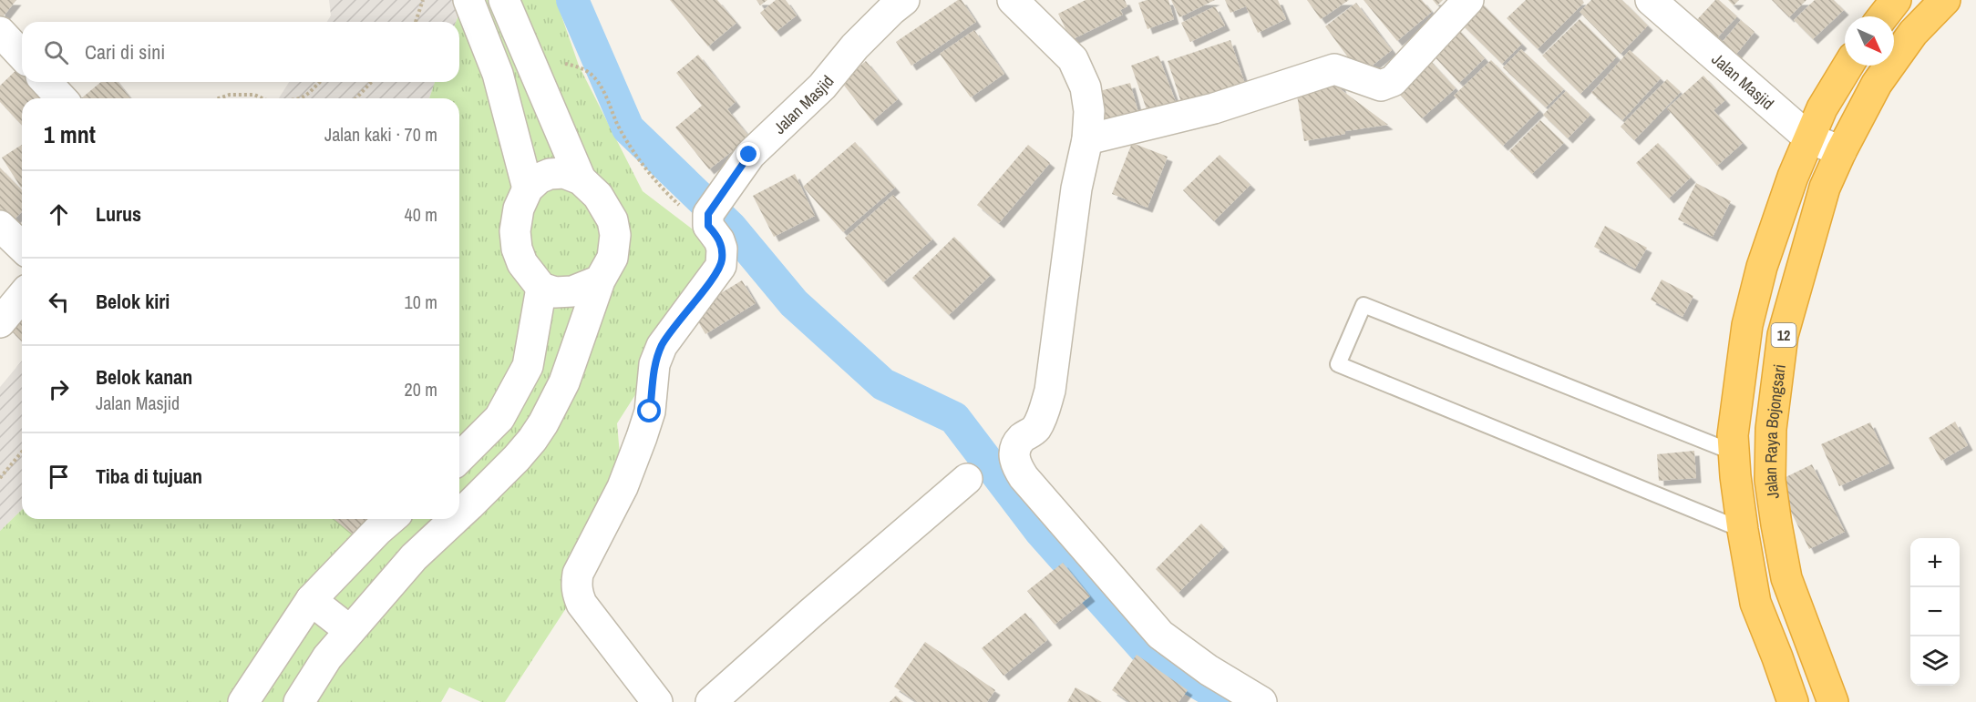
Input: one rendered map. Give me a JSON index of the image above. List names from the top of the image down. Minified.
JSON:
{"streets":{"highway":["12","Jalan Raya Bojongsari"],"street":["Jalan Masjid"]},"crossings":[["Jalan Masjid","12"],["Jalan Masjid","Jalan Raya Bojongsari"]],"north":"bottom right","page":{"search":"Cari di sini","heading":["1 mnt","Jalan kaki · 70 m"],"list":[["Lurus","40 m"],["Belok kiri","10 m"],["Belok kanan","Jalan Masjid","20 m"],"Tiba di tujuan"],"map_buttons":["+","−"]}}
